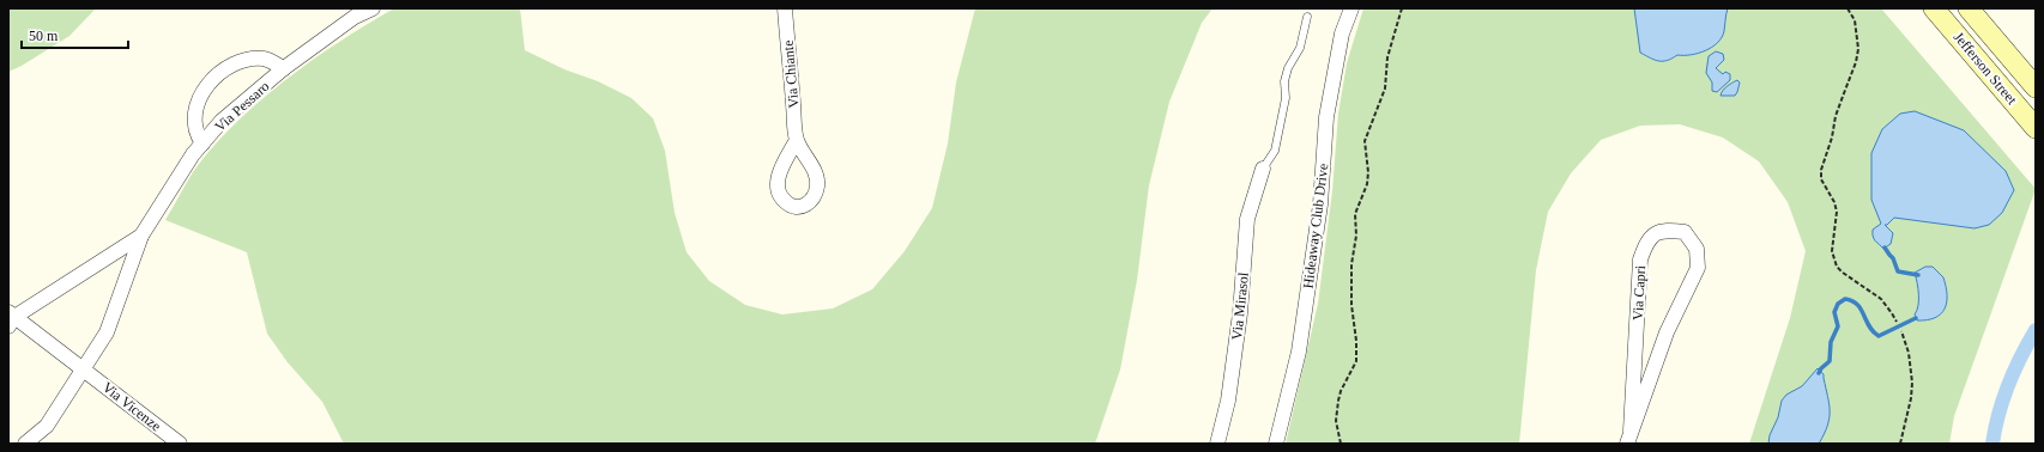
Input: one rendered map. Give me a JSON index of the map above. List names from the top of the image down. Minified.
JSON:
{"streets":{"main road":["Jefferson Street"],"street":["Via Chiante","Via Pessaro","Hideaway Club Drive","Via Capri","Via Mirasol","Via Vicenze"]},"crossings":[["Via Pessaro","Via Vicenze"]],"scale_bar":"50 m"}
